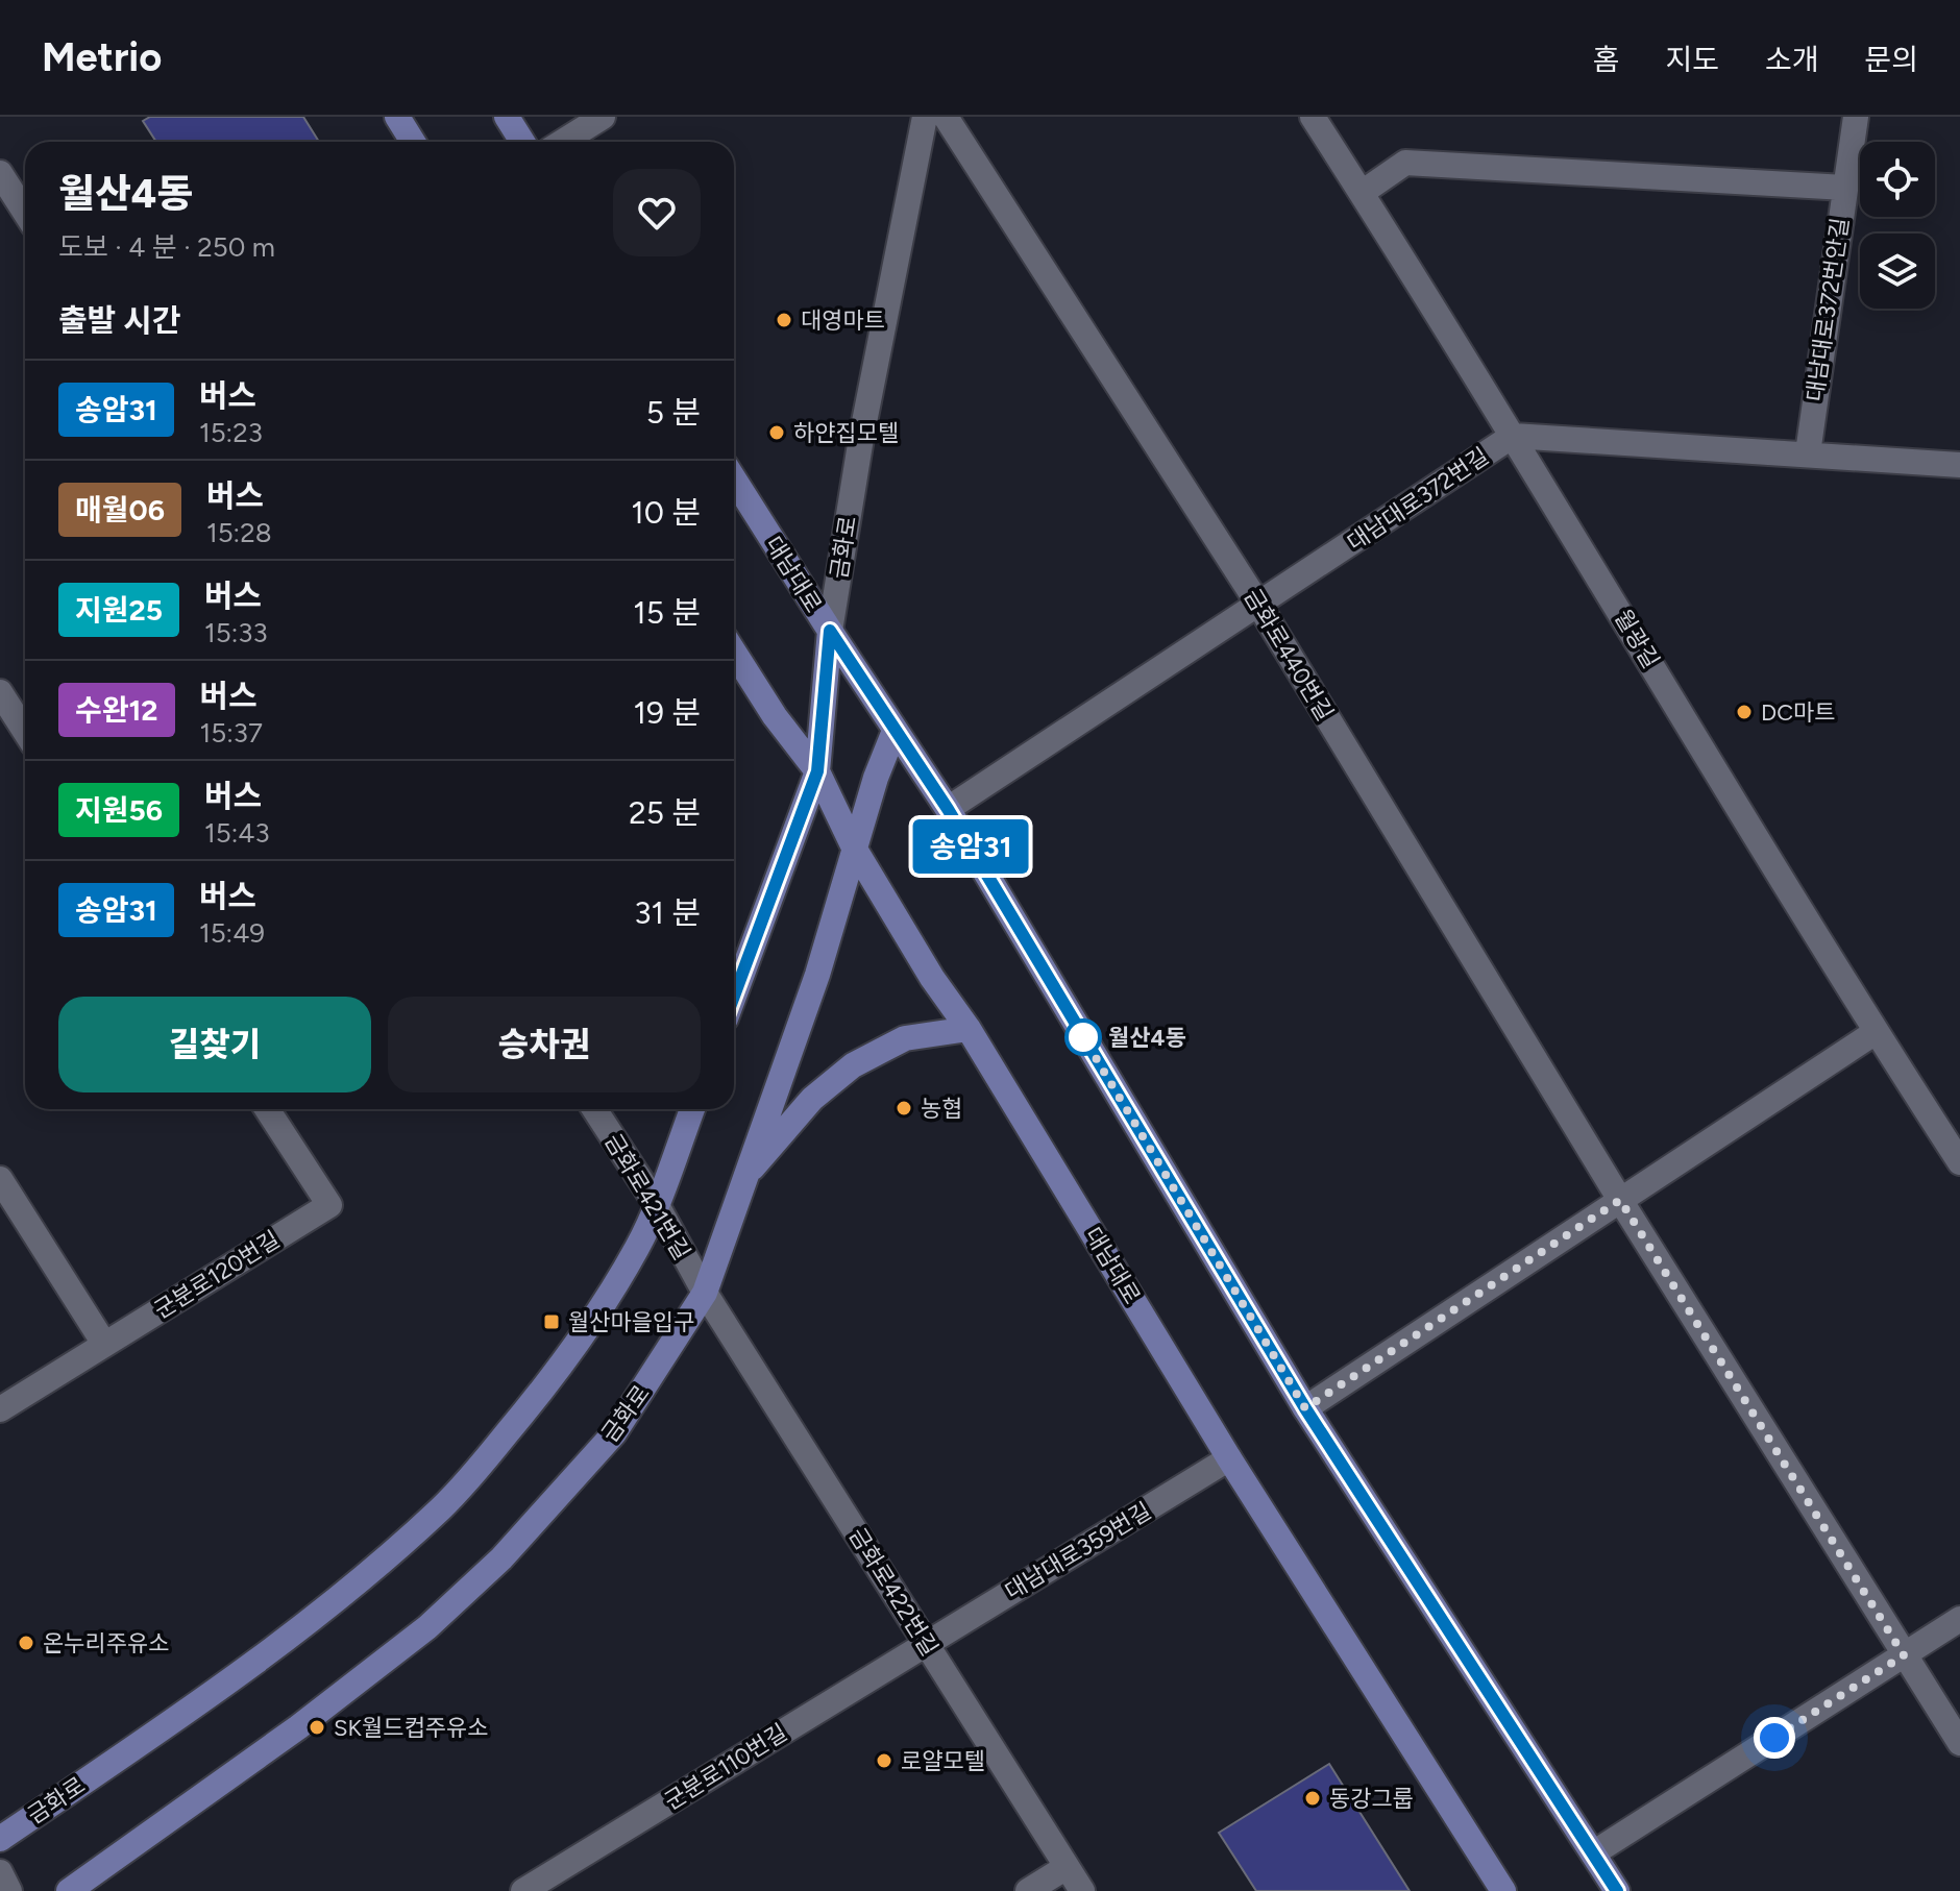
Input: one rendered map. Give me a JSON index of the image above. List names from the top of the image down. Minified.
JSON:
{"streets":{"main road":["금화로","대남대로"],"street":["대남대로372번안길","대남대로372번길","월광길","금화로440번길","금화로421번길","군분로120번길","대남대로359번길","금화로422번길","군분로110번길"]},"crossings":[["대남대로372번안길","대남대로372번길"],["대남대로372번길","대남대로"],["대남대로372번길","월광길"],["대남대로372번길","금화로440번길"],["금화로","대남대로"],["금화로","금화로421번길"],["금화로","금화로422번길"],["대남대로","대남대로359번길"],["금화로421번길","금화로422번길"],["대남대로359번길","금화로422번길"],["대남대로359번길","군분로110번길"],["금화로422번길","군분로110번길"]],"places":{"other":["대영마트","하얀집모텔","DC마트","월산4동","농협","온누리주유소","SK월드컵주유소","로얄모텔","동강그룹"],"transit":["월산마을입구"]},"lines":["bus line 송암31"],"page":{"header":"Metrio","nav":["홈","지도","소개","문의"],"on_map":"송암31","heading":[["월산4동","도보 · 4 분 · 250 m"],"출발 시간"],"list":[{"mark":"송암31","name":"버스","note":"15:23","value":"5 분"},{"mark":"매월06","name":"버스","note":"15:28","value":"10 분"},{"mark":"지원25","name":"버스","note":"15:33","value":"15 분"},{"mark":"수완12","name":"버스","note":"15:37","value":"19 분"},{"mark":"지원56","name":"버스","note":"15:43","value":"25 분"},{"mark":"송암31","name":"버스","note":"15:49","value":"31 분"}],"buttons":["길찾기","승차권"]}}
